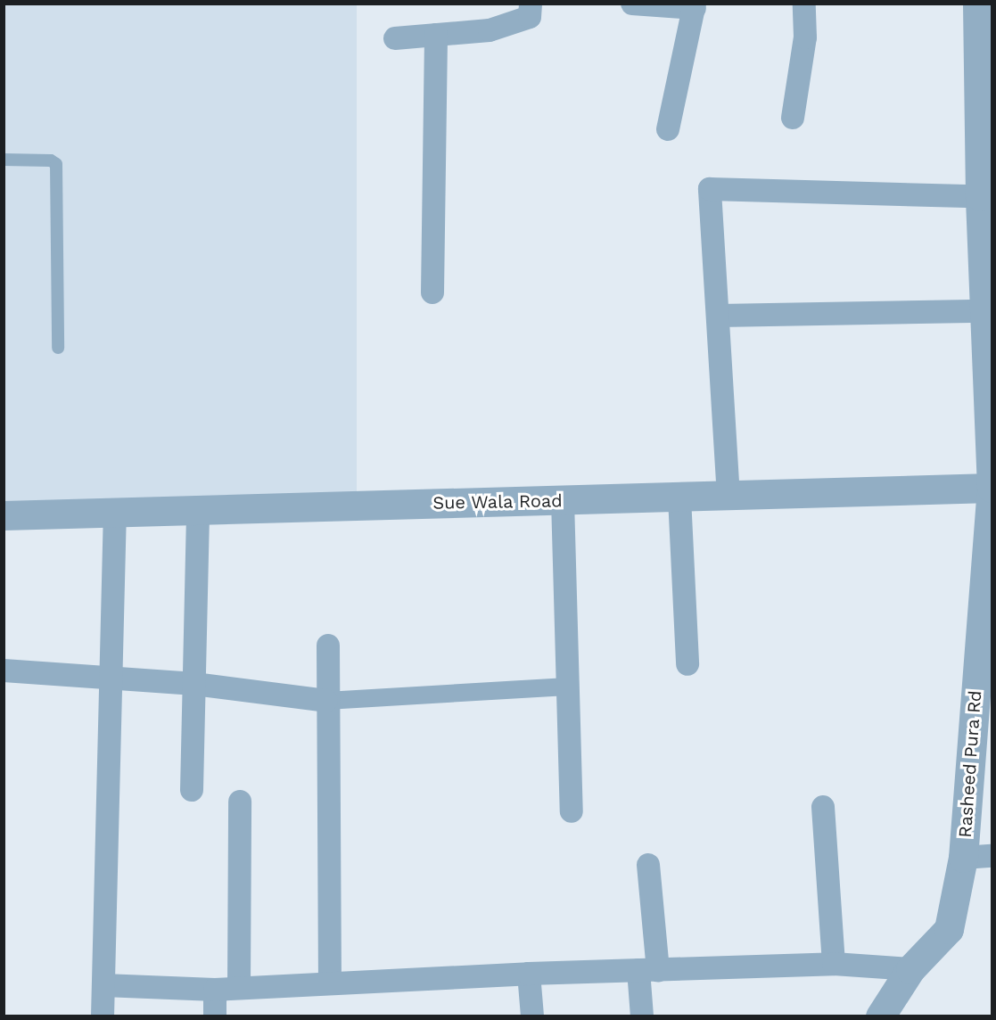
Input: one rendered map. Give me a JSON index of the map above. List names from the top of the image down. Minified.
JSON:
{"streets":{"street":["Sue Wala Road","Rasheed Pura Rd"]},"crossings":[["Sue Wala Road","Rasheed Pura Rd"]]}
